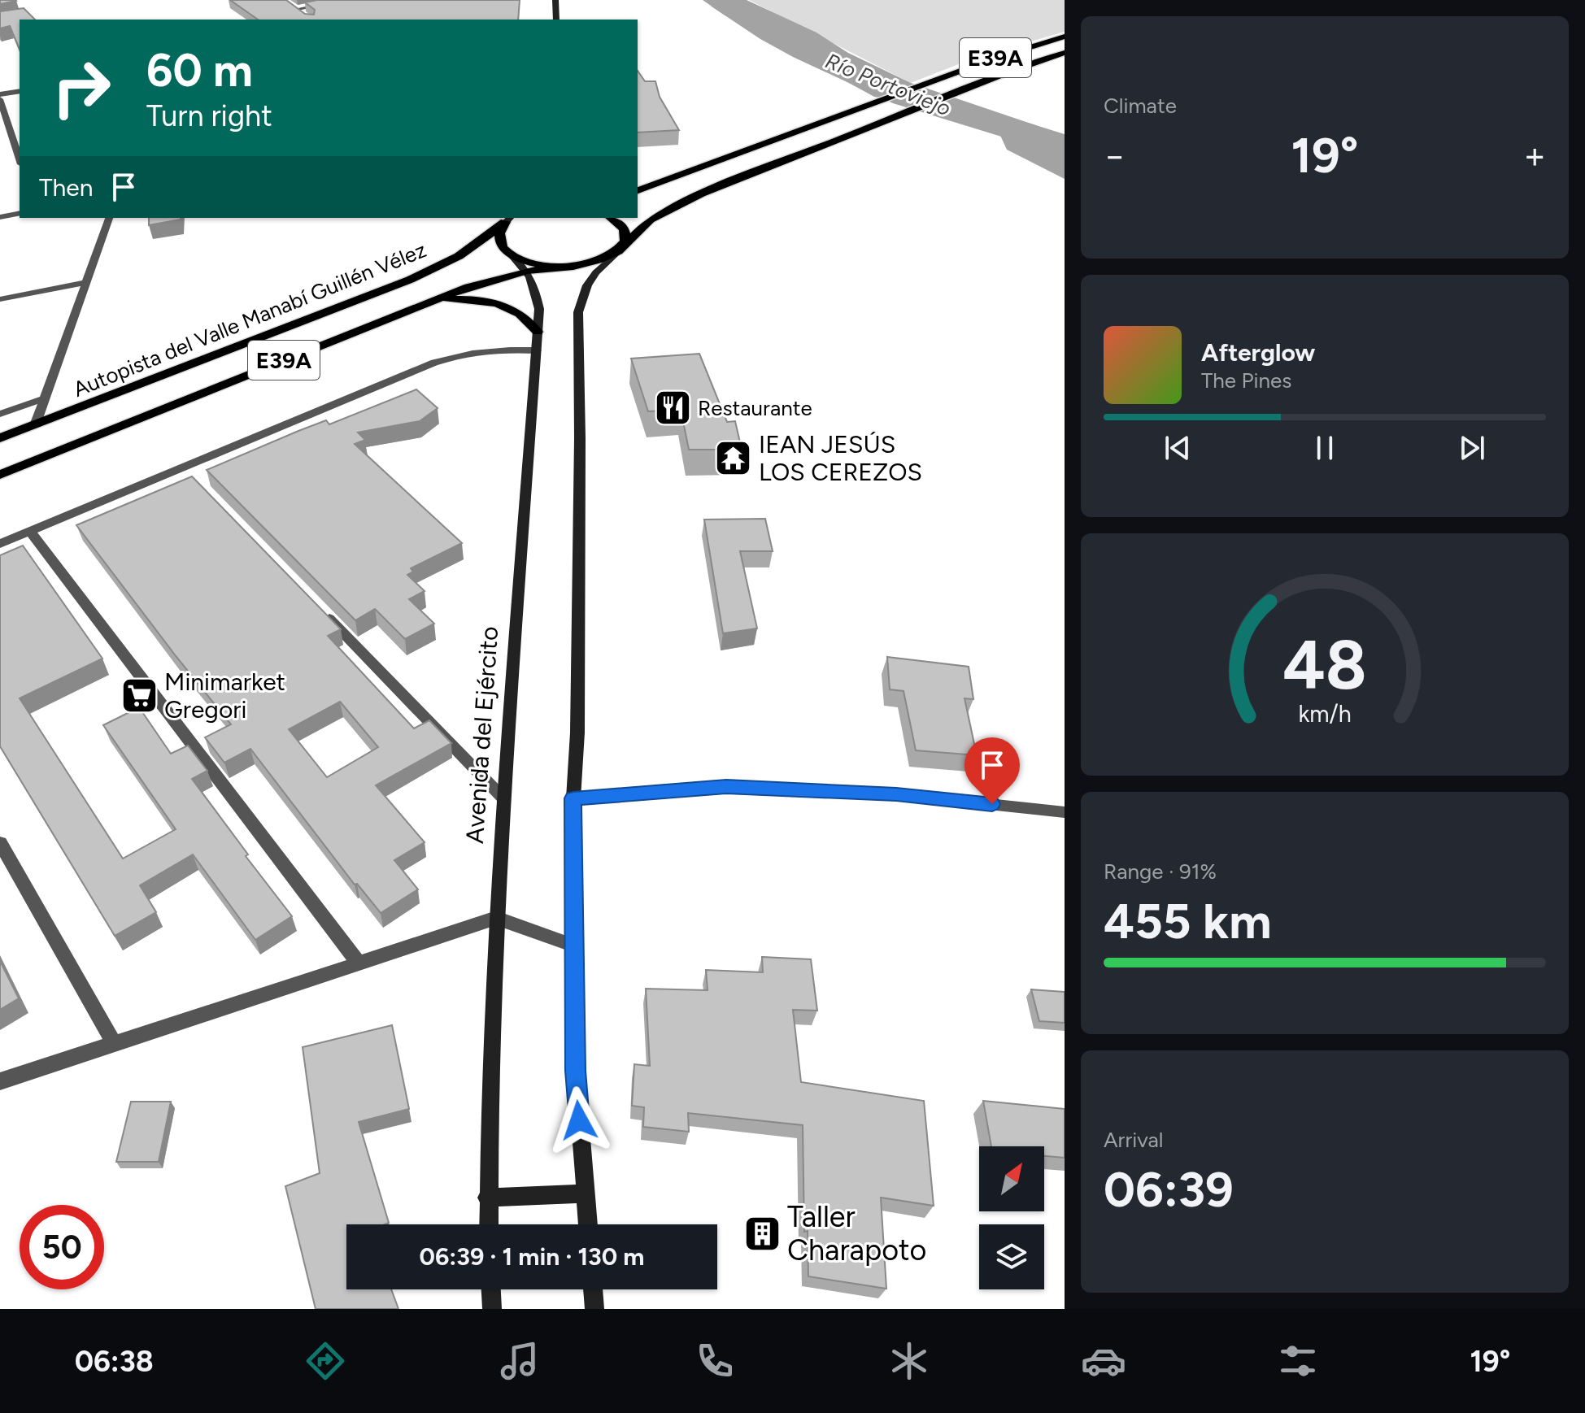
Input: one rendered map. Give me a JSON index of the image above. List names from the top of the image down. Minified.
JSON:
{"streets":{"main road":["E39A","Autopista del Valle Manabí Guillén Vélez","Avenida del Ejército"]},"crossings":[["E39A","Autopista del Valle Manabí Guillén Vélez"],["E39A","Avenida del Ejército"]],"water":["Río Portoviejo"],"places":{"restaurant":["Restaurante"],"temple":["IEAN JESÚS LOS CEREZOS"],"supermarket":["Minimarket Gregori"],"building":["Taller Charapoto"]},"north":"top right","page":{"tile":["Climate",["Range · 91%","455 km"],["Arrival","06:39"]],"turn":["60 m","Turn right"],"heat":["−","19°","+"],"then":"Then","song":["Afterglow","The Pines"],"limit":"50","trip":"06:39 · 1 min · 130 m","tabs":["06:38","19°"],"gauge":["48","km/h"]}}
